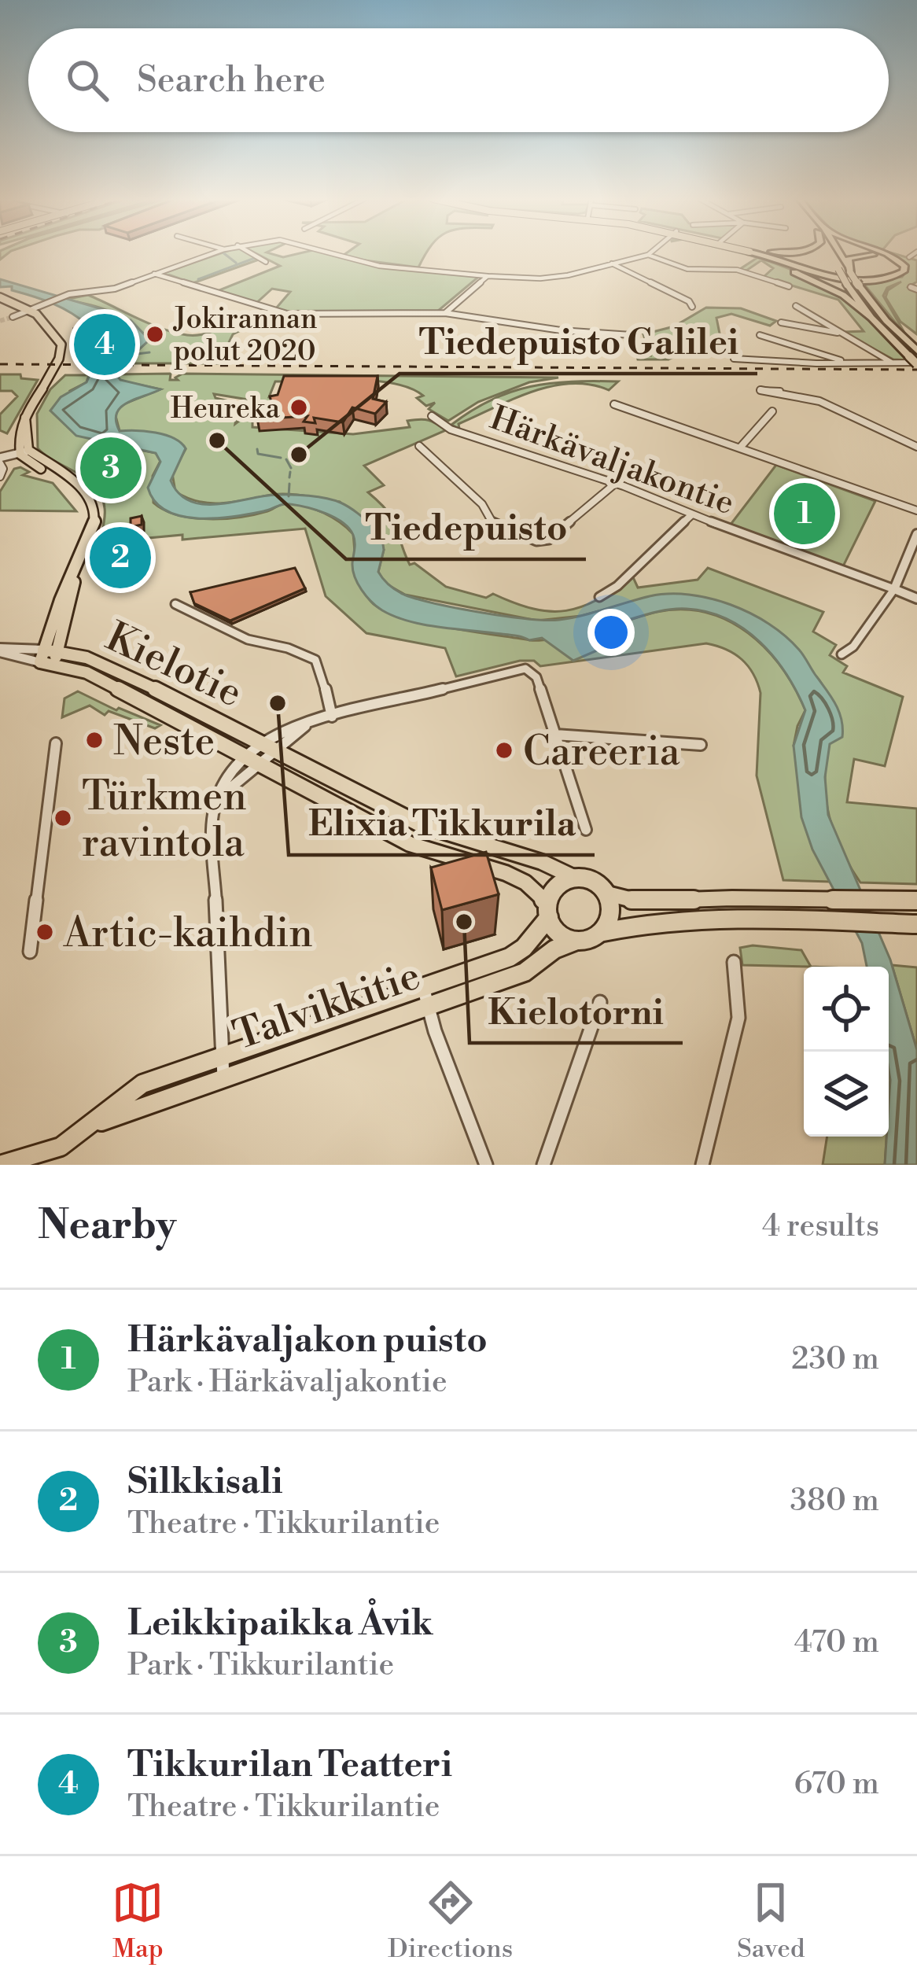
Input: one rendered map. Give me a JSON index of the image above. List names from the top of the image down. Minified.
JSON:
{"streets":{"main road":["Kielotie","Talvikkitie"],"street":["Härkävaljakontie"]},"crossings":[["Kielotie","Talvikkitie"]],"places":["Jokirannan polut 2020","Heureka","Tiedepuisto","Tiedepuisto Galilei","Elixia Tikkurila","Neste","Careeria","Türkmen ravintola","Kielotorni","Artic-kaihdin"],"page":{"search":"Search here","pins":["4","3","1","2"],"heading":["Nearby","4 results"],"list":[{"mark":"1","name":"Härkävaljakon puisto","note":"Park · Härkävaljakontie","value":"230 m"},{"mark":"2","name":"Silkkisali","note":"Theatre · Tikkurilantie","value":"380 m"},{"mark":"3","name":"Leikkipaikka Åvik","note":"Park · Tikkurilantie","value":"470 m"},{"mark":"4","name":"Tikkurilan Teatteri","note":"Theatre · Tikkurilantie","value":"670 m"}],"nav":["Map","Directions","Saved"]}}
